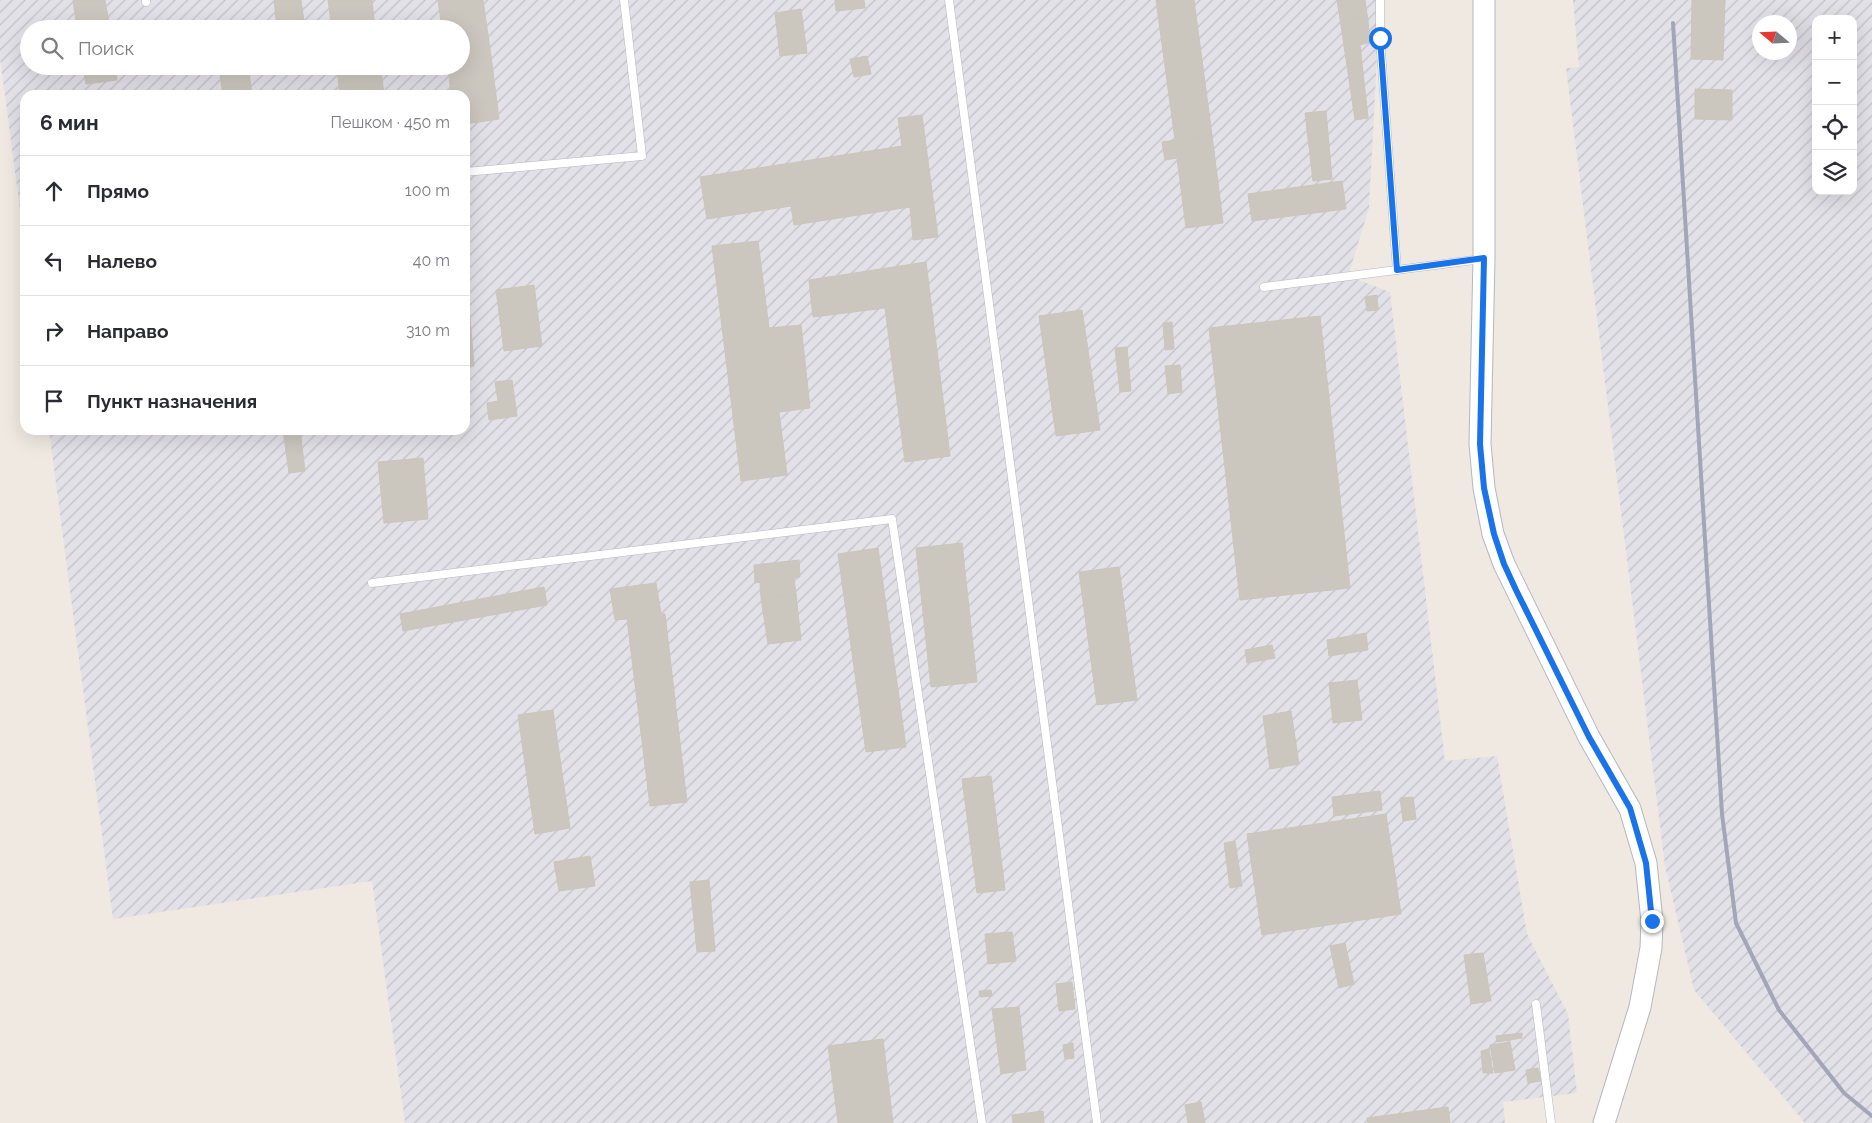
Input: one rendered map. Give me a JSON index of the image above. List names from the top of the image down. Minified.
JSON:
{"north":"left","page":{"map_buttons":["+","−"],"search":"Поиск","heading":["6 мин","Пешком · 450 m"],"list":[["Прямо","100 m"],["Налево","40 m"],["Направо","310 m"],"Пункт назначения"]}}
